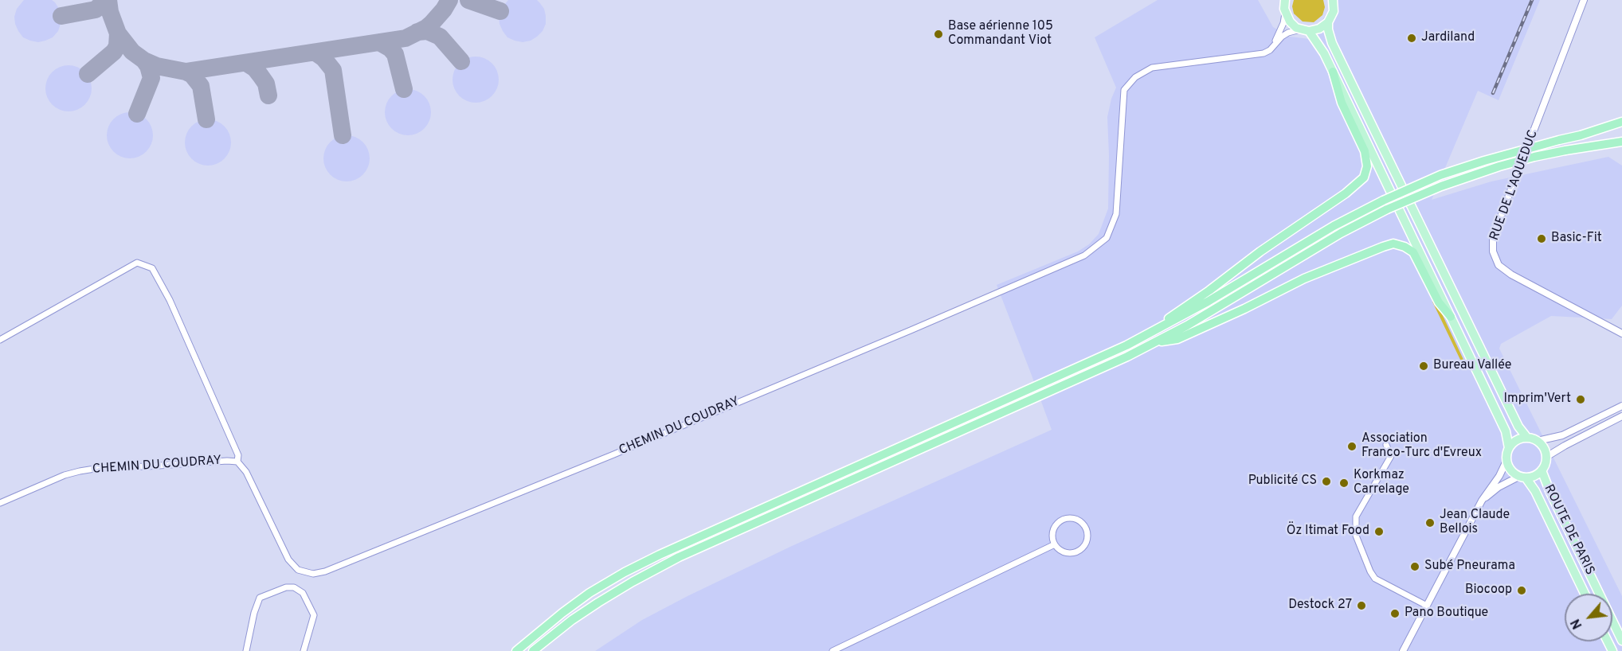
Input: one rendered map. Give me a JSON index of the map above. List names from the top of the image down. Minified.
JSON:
{"streets":{"main road":["ROUTE DE PARIS"],"street":["RUE DE L'AQUEDUC","CHEMIN DU COUDRAY"]},"places":["Base aérienne 105 Commandant Viot","Jardiland","Basic-Fit","Bureau Vallée","Imprim'Vert","Association Franco-Turc d'Evreux","Publicité CS","Korkmaz Carrelage","Jean Claude Bellois","Öz Itimat Food","Subé Pneurama","Biocoop","Destock 27","Pano Boutique"],"north":"bottom left"}
